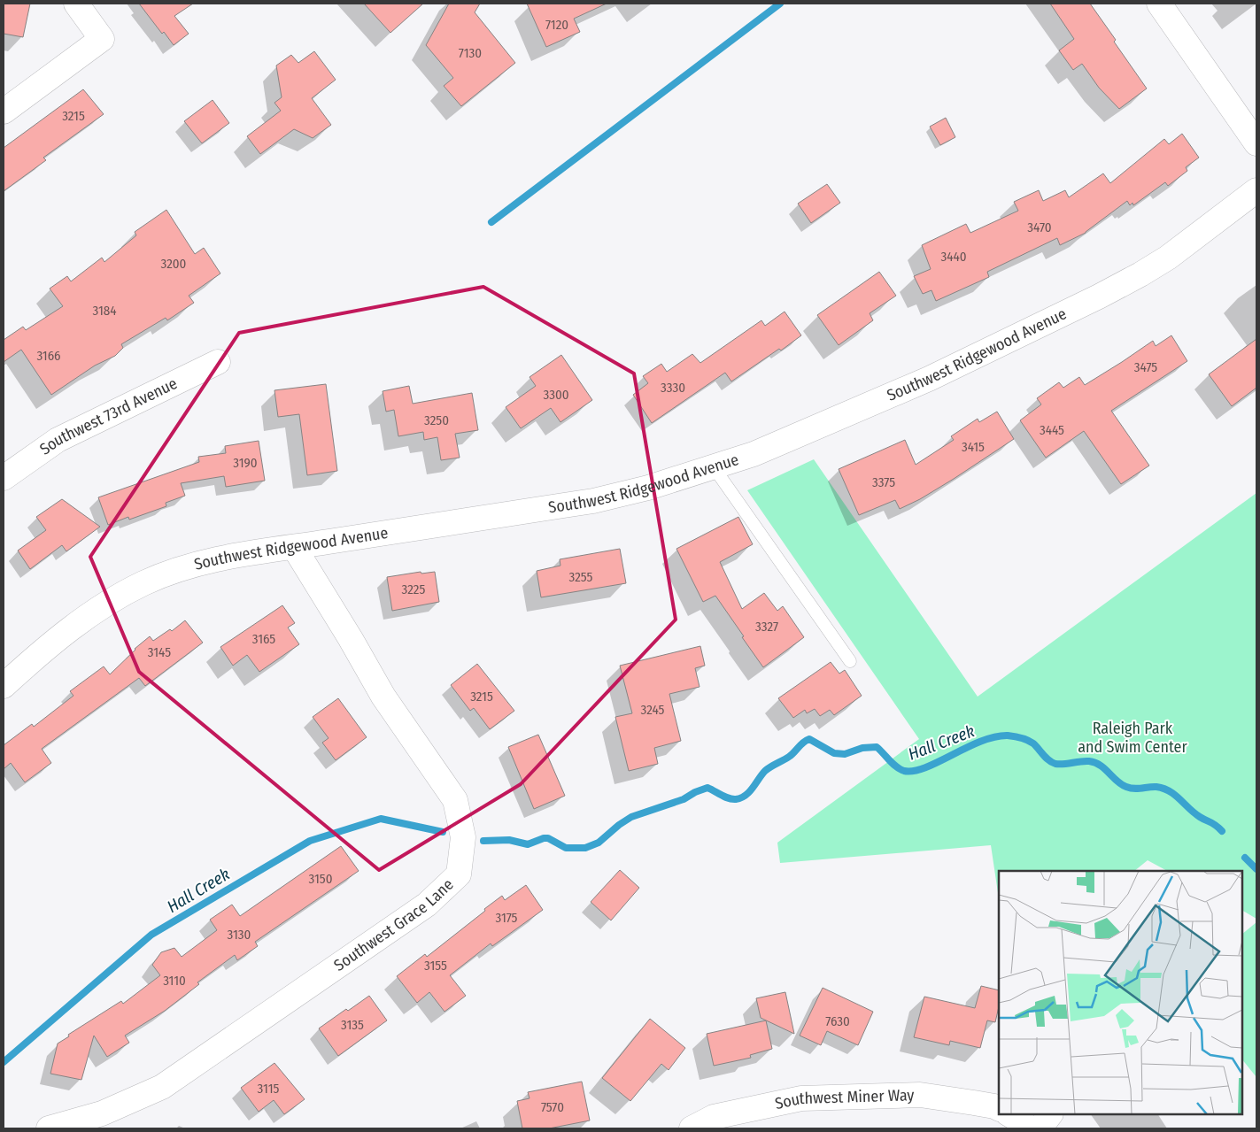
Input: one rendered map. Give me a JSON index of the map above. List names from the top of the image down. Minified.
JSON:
{"streets":{"street":["Southwest Ridgewood Avenue","Southwest 73rd Avenue","Southwest Grace Lane","Southwest Miner Way"]},"crossings":[["Southwest Ridgewood Avenue","Southwest Grace Lane"]],"water":["Hall Creek"],"parks":["Raleigh Park and Swim Center"],"house_numbers":["7120","7130","3215","3470","3440","3200","3184","3166","3475","3330","3300","3250","3445","3415","3190","3375","3255","3225","3327","3165","3145","3215","3245","3150","3175","3130","3155","3110","7630","3135","3115","7570"]}
